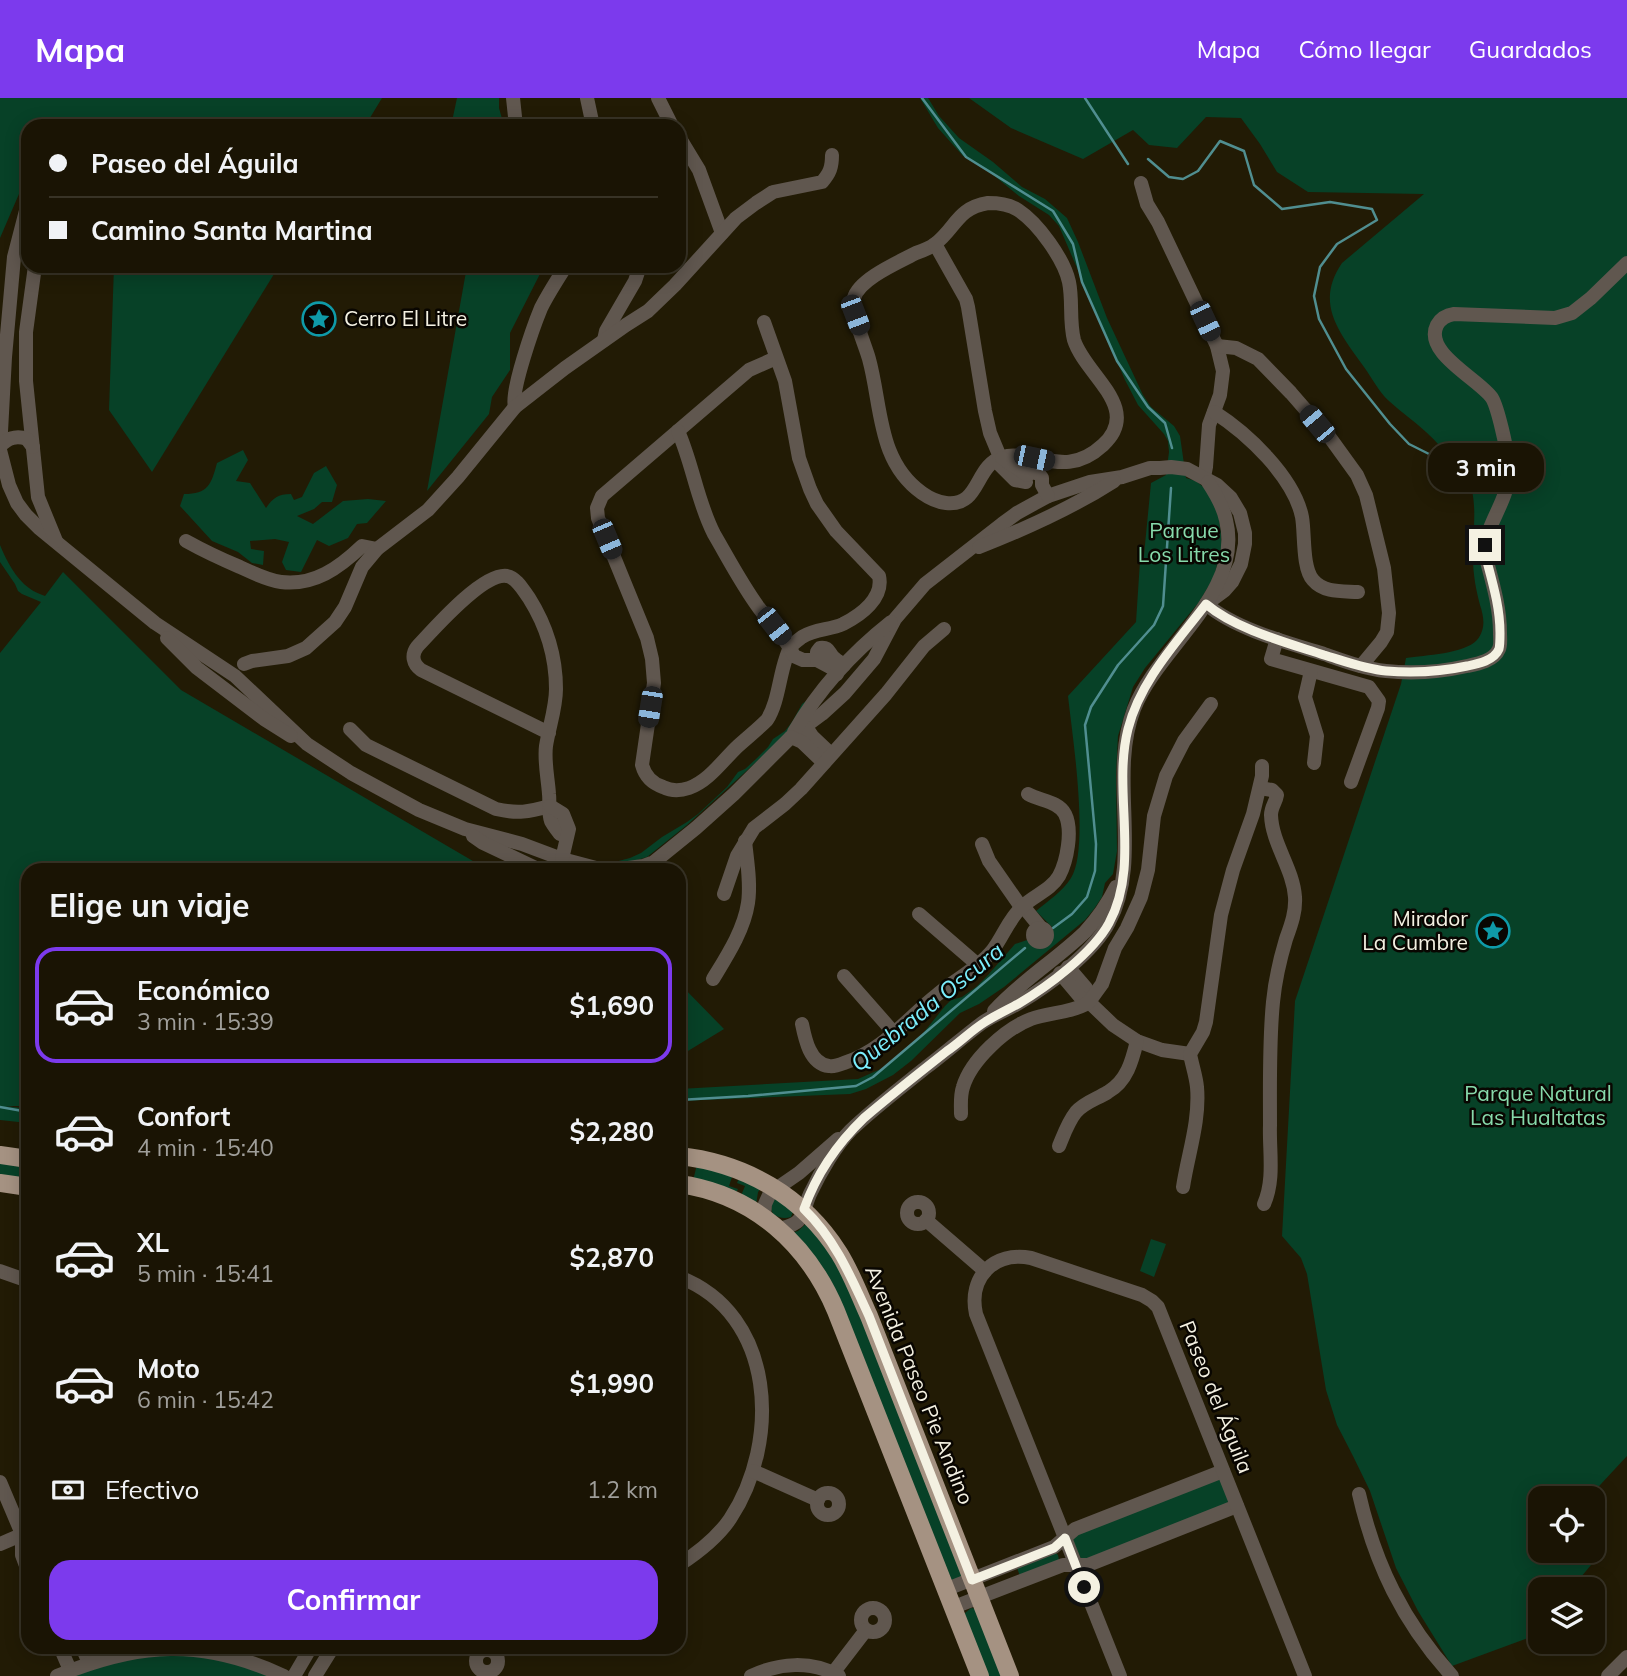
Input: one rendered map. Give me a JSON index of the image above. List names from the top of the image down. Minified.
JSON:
{"streets":{"main road":["Avenida Paseo Pie Andino"],"street":["Paseo del Águila"]},"water":["Quebrada Oscura"],"parks":["Parque Los Litres","Parque Natural Las Hualtatas"],"places":{"place":["Cerro El Litre","Mirador La Cumbre"]},"page":{"header":"Mapa","nav":["Mapa","Cómo llegar","Guardados"],"banner":["Paseo del Águila","Camino Santa Martina"],"bubble":"3 min","heading":"Elige un viaje","list":[{"name":"Económico","note":"3 min · 15:39","value":"$1,690"},{"name":"Confort","note":"4 min · 15:40","value":"$2,280"},{"name":"XL","note":"5 min · 15:41","value":"$2,870"},{"name":"Moto","note":"6 min · 15:42","value":"$1,990"}],"pay":["Efectivo","1.2 km"],"buttons":"Confirmar"}}
